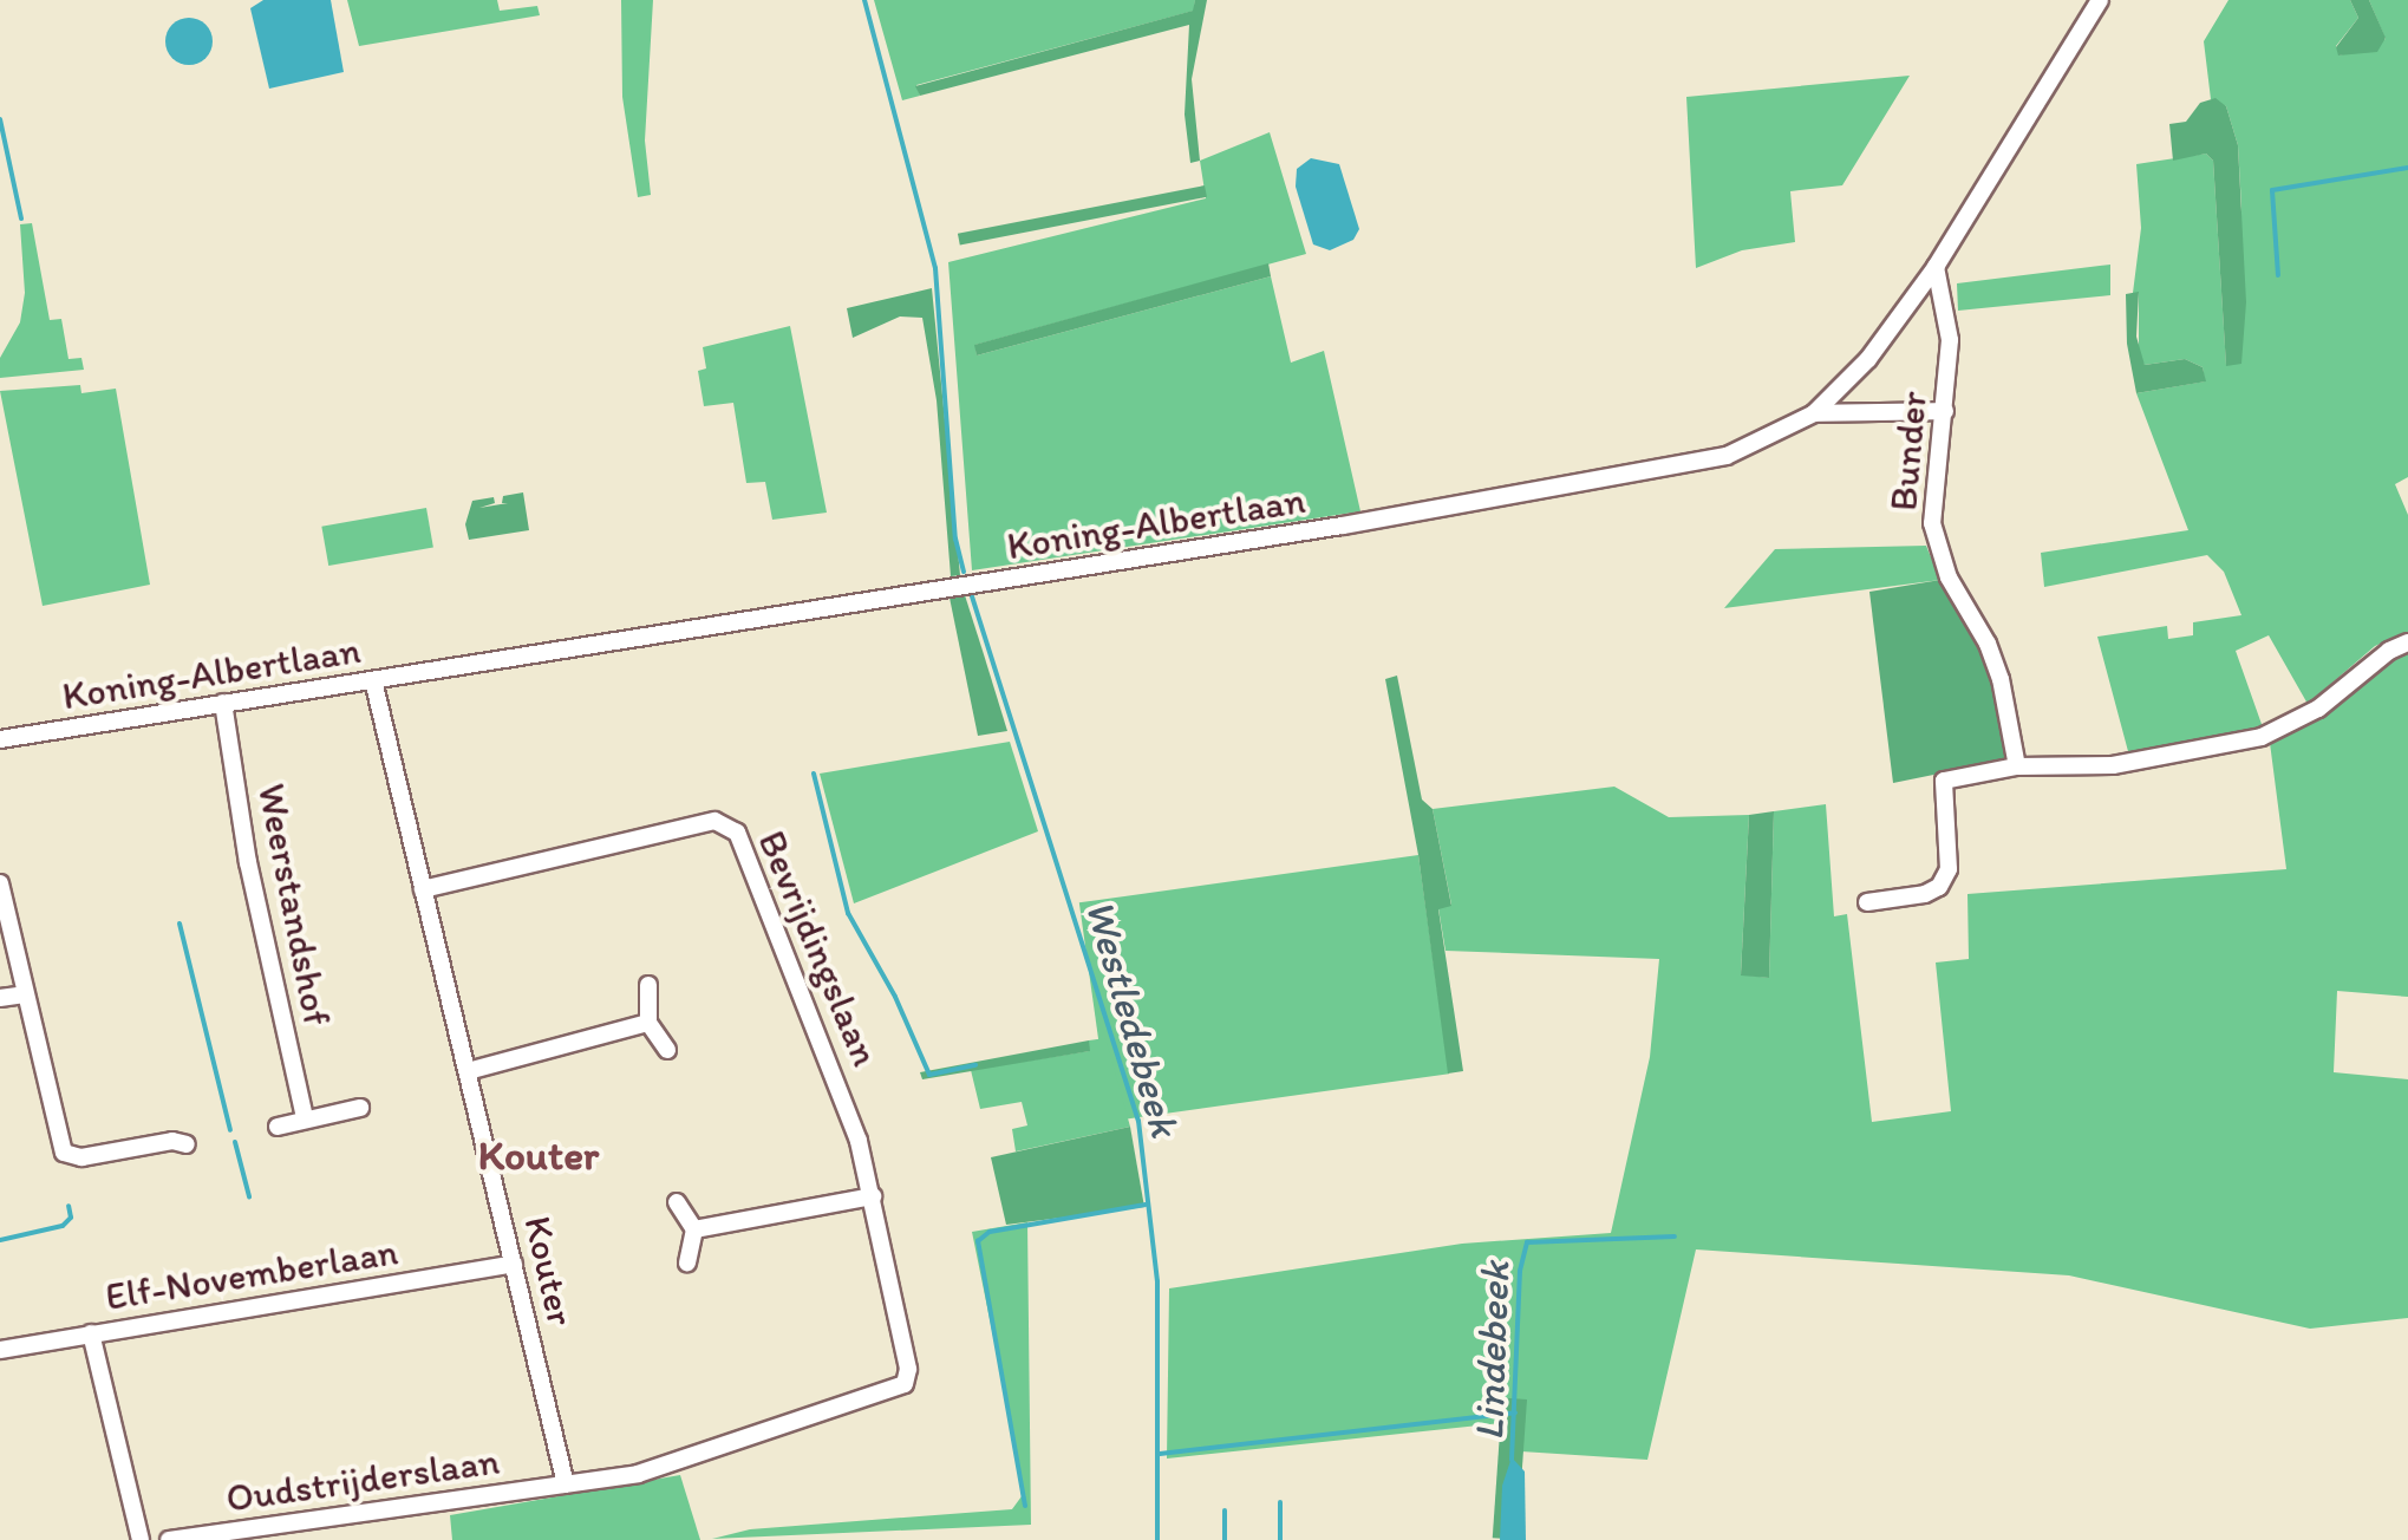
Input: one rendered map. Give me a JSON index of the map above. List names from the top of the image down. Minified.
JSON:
{"streets":{"street":["Bunder","Koning-Albertlaan","Weerstandshof","Bevrijdingslaan","Kouter","Elf-Novemberlaan","Oudstrijderslaan"]},"crossings":[["Bunder","Koning-Albertlaan"],["Koning-Albertlaan","Weerstandshof"],["Koning-Albertlaan","Kouter"],["Bevrijdingslaan","Kouter"],["Bevrijdingslaan","Oudstrijderslaan"],["Kouter","Elf-Novemberlaan"],["Kouter","Oudstrijderslaan"]],"districts":["Kouter"],"water":["Westledebeek","Lindebeek"]}
